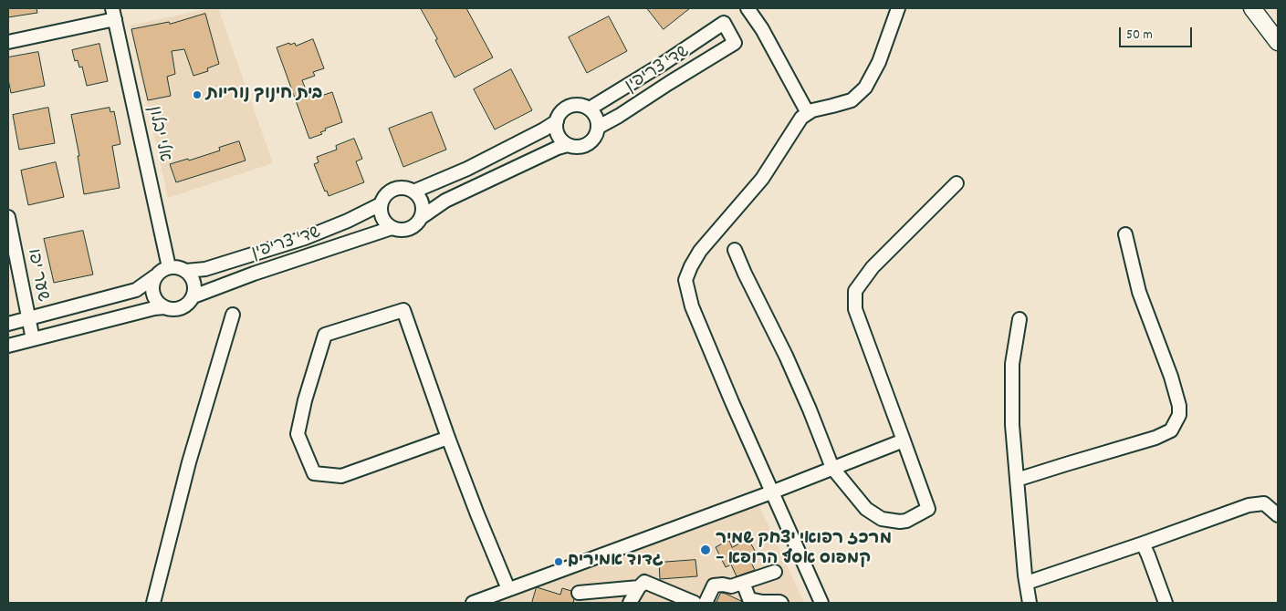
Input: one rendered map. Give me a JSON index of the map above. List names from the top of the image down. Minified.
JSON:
{"streets":{"street":["שד' צריפין","אלי יבלון","שער יפו"]},"crossings":[["שד' צריפין","אלי יבלון"]],"places":["בית חינוך נוריות","מרכז רפואי יצחק שמיר – קמפוס אסף הרופא","גדוד אמירים"],"scale_bar":"50 m"}
